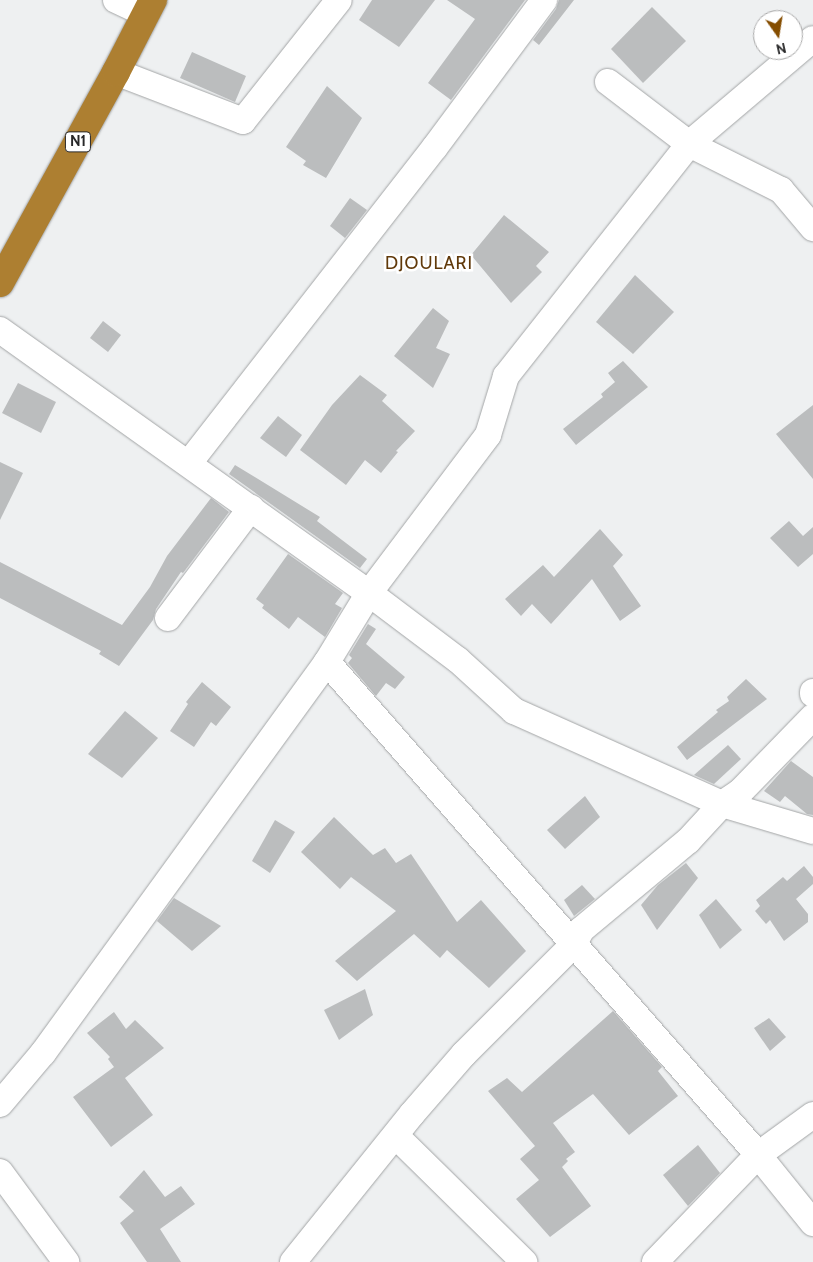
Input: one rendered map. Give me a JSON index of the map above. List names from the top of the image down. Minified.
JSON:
{"streets":{"highway":["N1"]},"districts":["DJOULARI"],"north":"bottom"}
